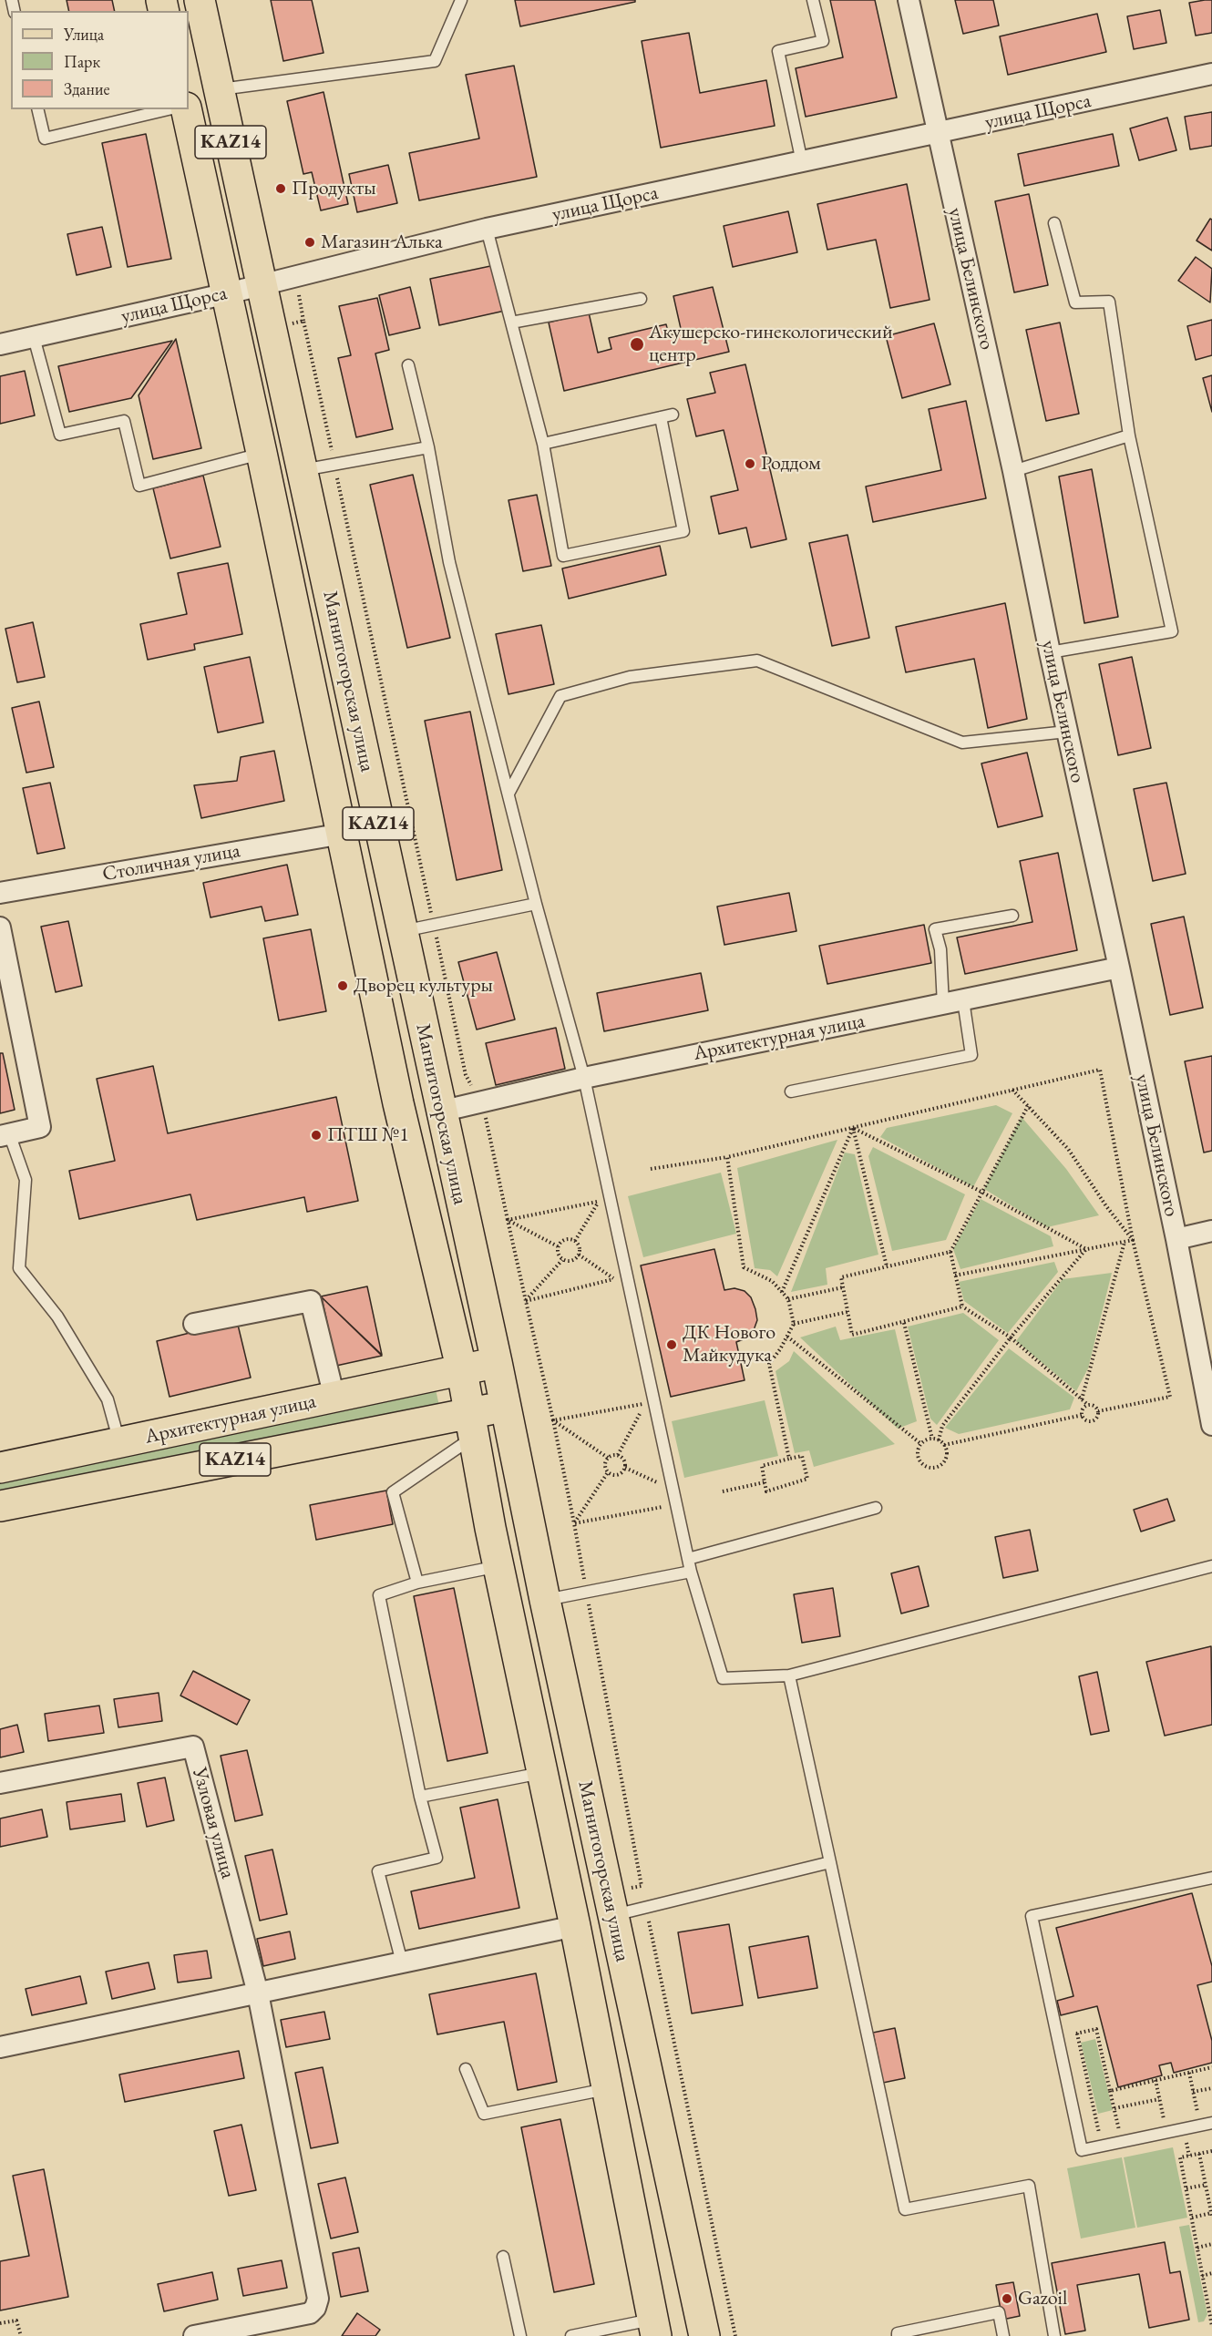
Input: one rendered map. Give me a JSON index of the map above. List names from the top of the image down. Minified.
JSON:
{"streets":{"main road":["KAZ14","Магнитогорская улица","Архитектурная улица"],"street":["улица Щорса","улица Белинского","Столичная улица","Узловая улица"]},"crossings":[["улица Щорса","улица Белинского"],["улица Щорса","Магнитогорская улица"],["улица Белинского","Архитектурная улица"],["Магнитогорская улица","Столичная улица"],["Магнитогорская улица","Архитектурная улица"]],"places":["Продукты","Магазин Алька","Акушерско-гинекологический центр","Роддом","Дворец культуры","ПТШ №1","ДК Нового Майкудука","Gazoil"],"legend":["Улица","Парк","Здание"]}
